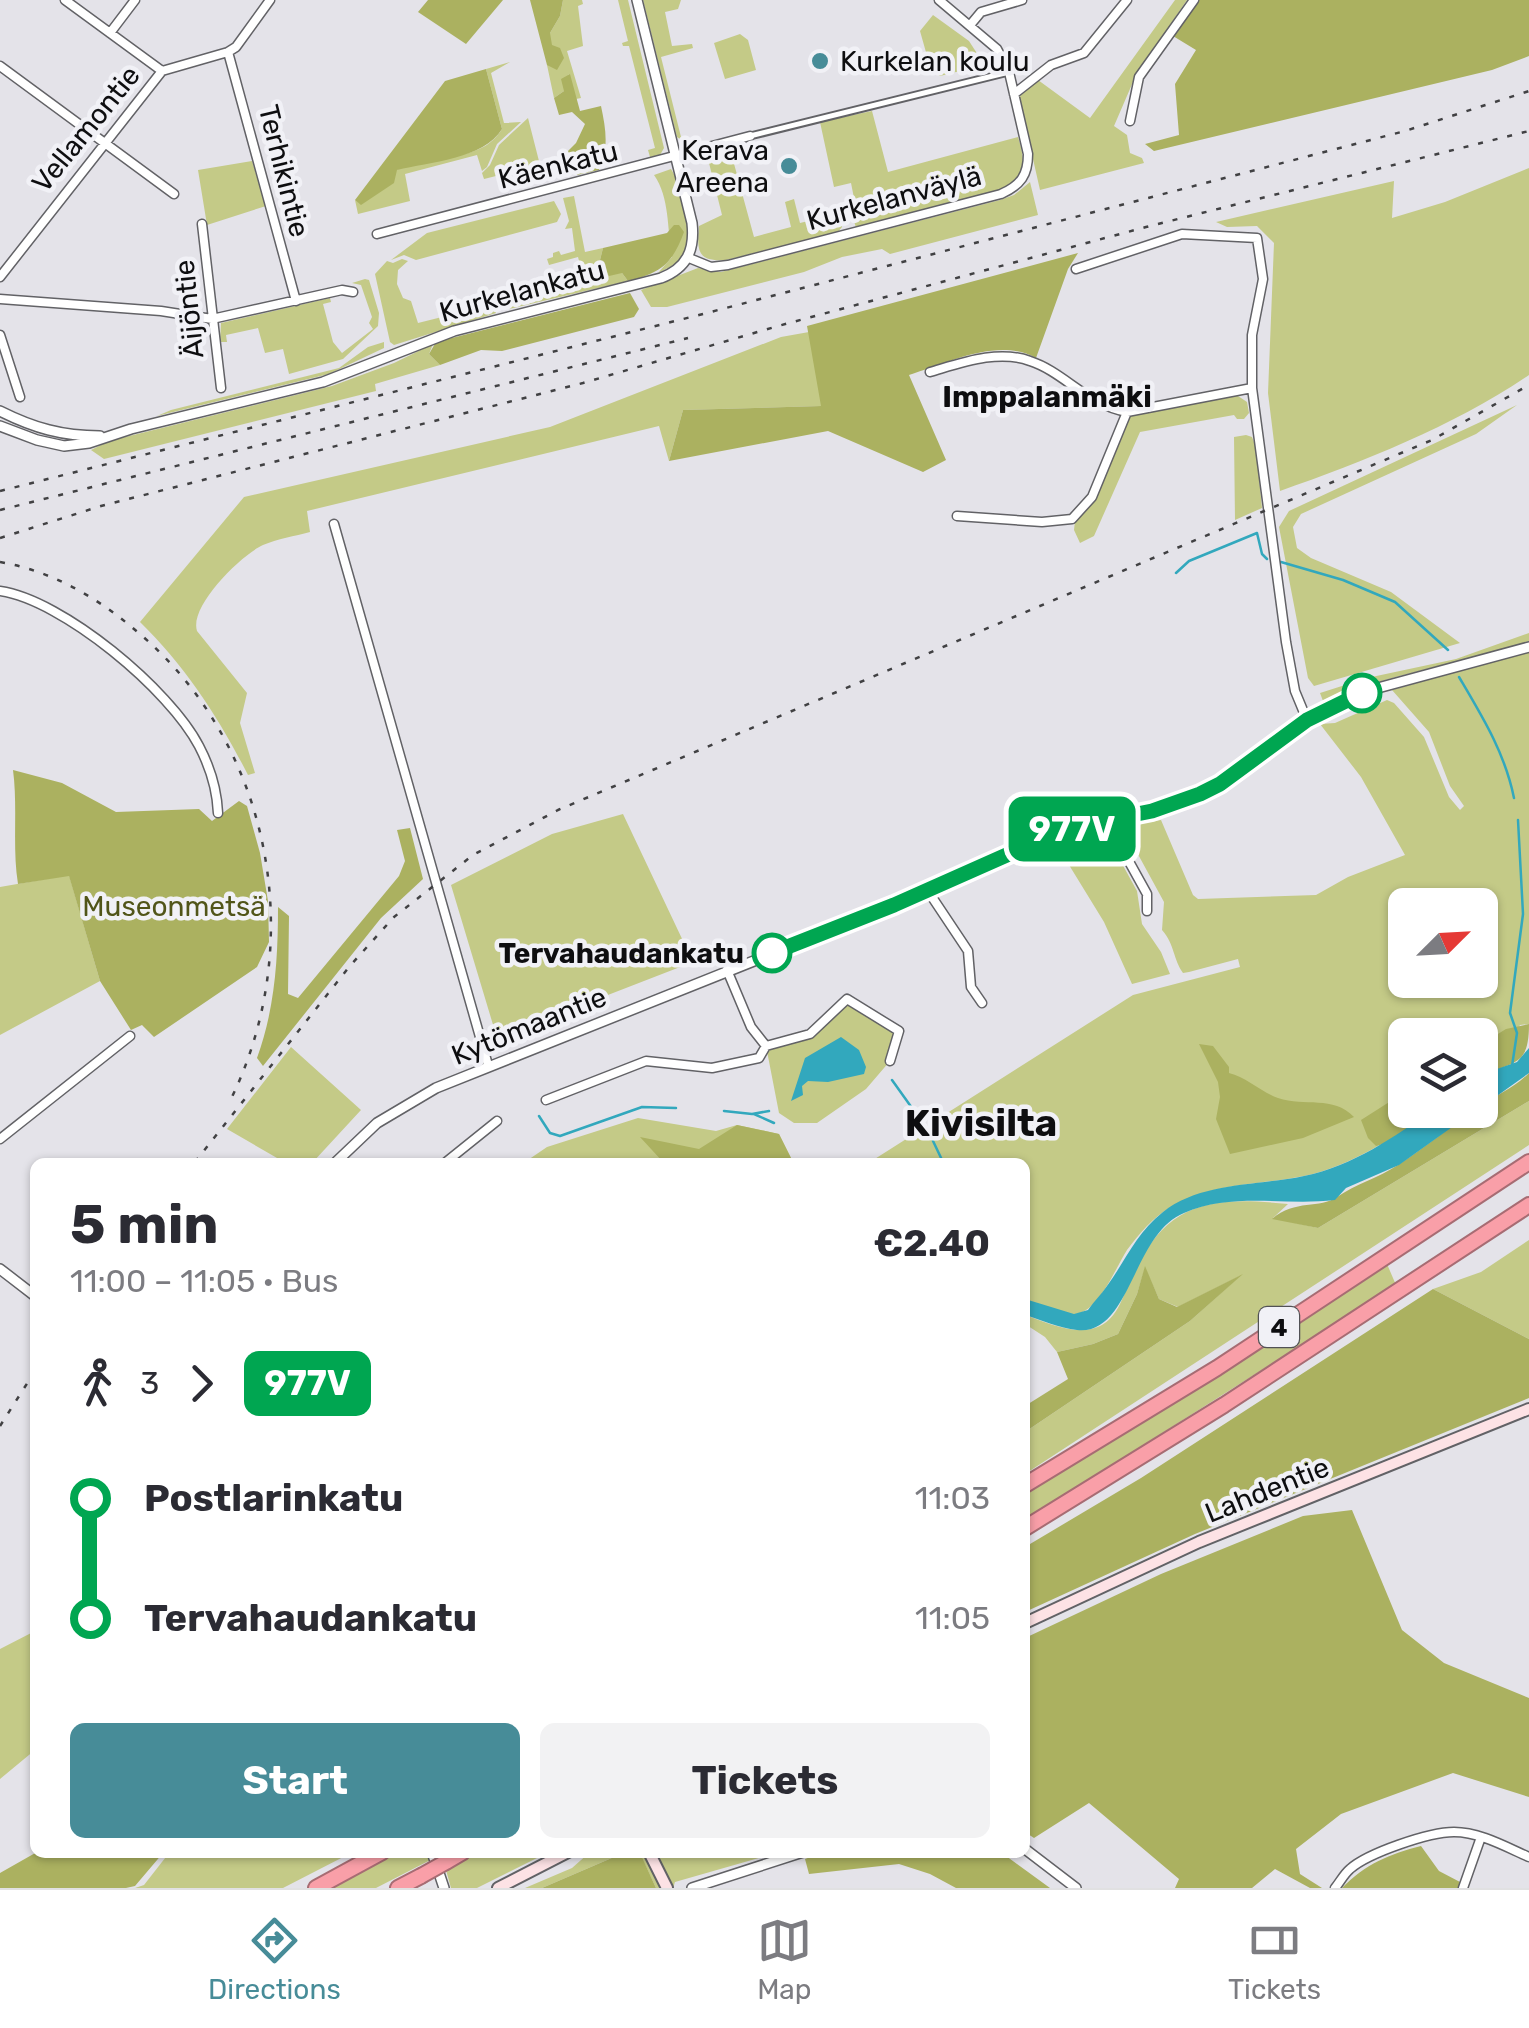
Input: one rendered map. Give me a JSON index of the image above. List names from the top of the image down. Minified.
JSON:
{"streets":{"highway":["4"],"main road":["Lahdentie"],"street":["Vellamontie","Käenkatu","Terhikintie","Kurkelanväylä","Kurkelankatu","Äijöntie","Kytömaantie"]},"crossings":[["Vellamontie","Terhikintie"],["Kurkelanväylä","Kurkelankatu"]],"districts":["Imppalanmäki","Kivisilta"],"parks":["Museonmetsä"],"places":["Kurkelan koulu","Kerava Areena","Tervahaudankatu"],"lines":["bus line 977V"],"north":"top right","page":{"on_map":"977V","heading":["5 min","11:00 – 11:05 · Bus","€2.40"],"legs":["3","977V"],"list":[{"name":"Postlarinkatu","value":"11:03"},{"name":"Tervahaudankatu","value":"11:05"}],"buttons":["Start","Tickets"],"tabs":["Directions","Map","Tickets"]}}
